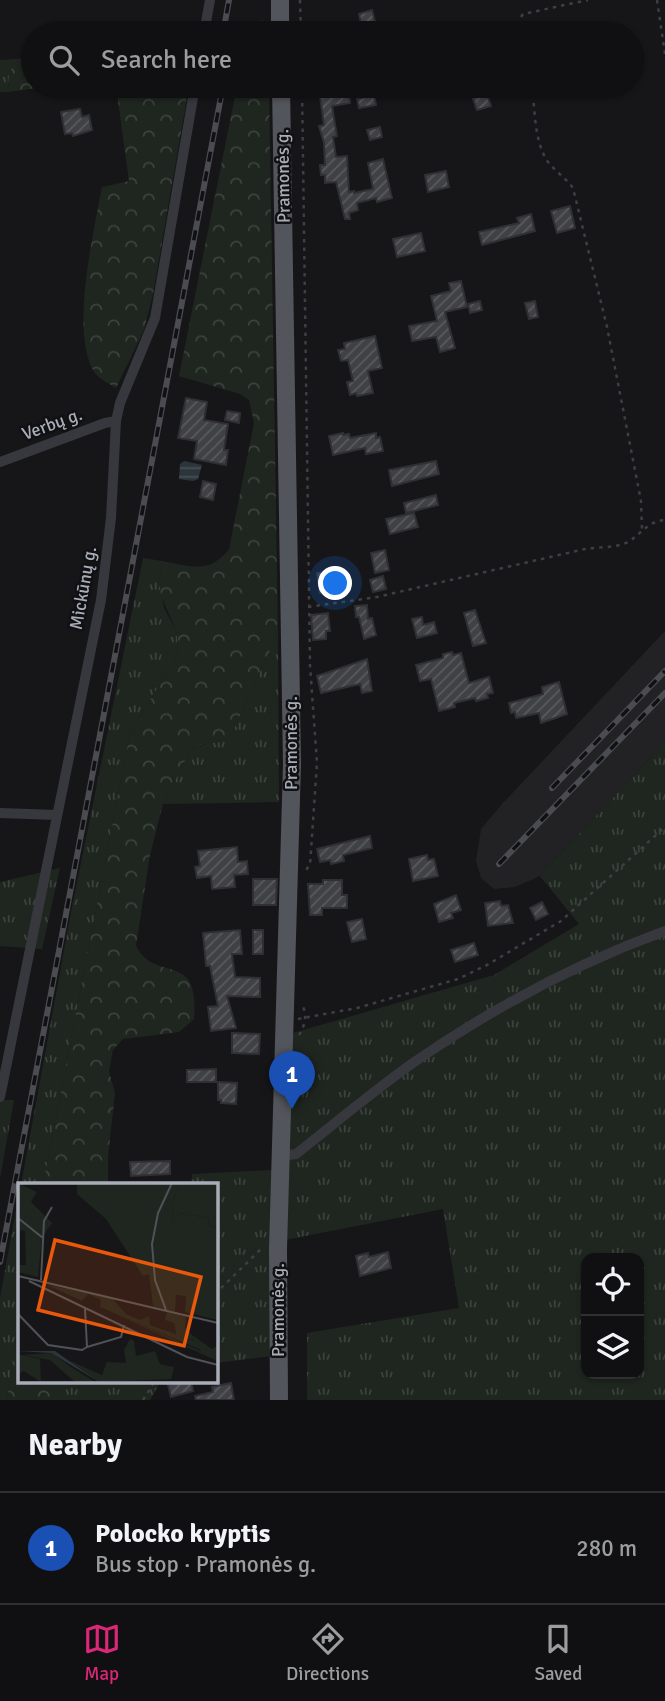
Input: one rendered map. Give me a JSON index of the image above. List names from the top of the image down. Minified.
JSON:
{"streets":{"main road":["Pramonės g."],"street":["Verbų g.","Mickūnų g."]},"crossings":[["Verbų g.","Mickūnų g."]],"page":{"search":"Search here","pins":"1","heading":"Nearby","list":[{"mark":"1","name":"Polocko kryptis","note":"Bus stop · Pramonės g.","value":"280 m"}],"nav":["Map","Directions","Saved"]}}
